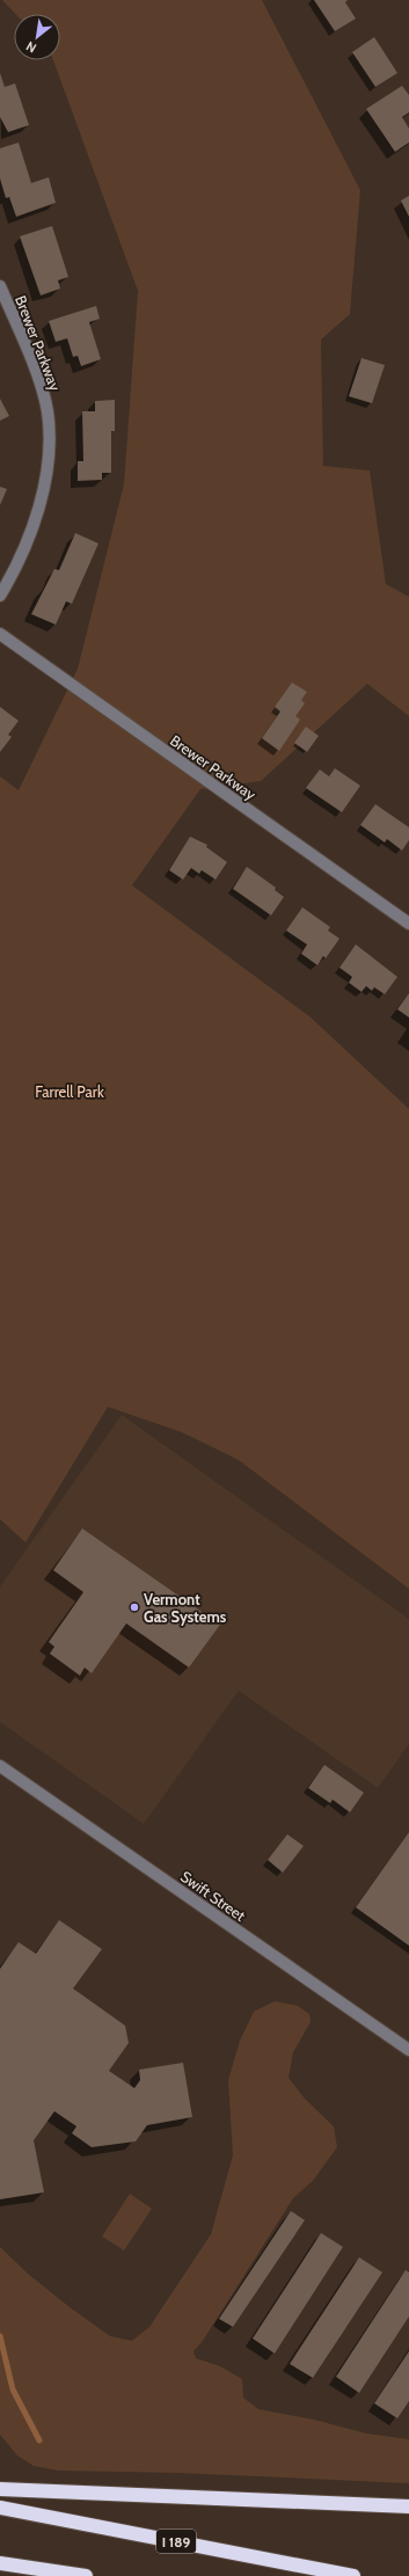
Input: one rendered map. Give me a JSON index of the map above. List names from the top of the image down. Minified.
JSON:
{"streets":{"highway":["I 189"],"street":["Brewer Parkway","Swift Street"]},"parks":["Farrell Park"],"places":["Vermont Gas Systems"],"north":"bottom left"}
